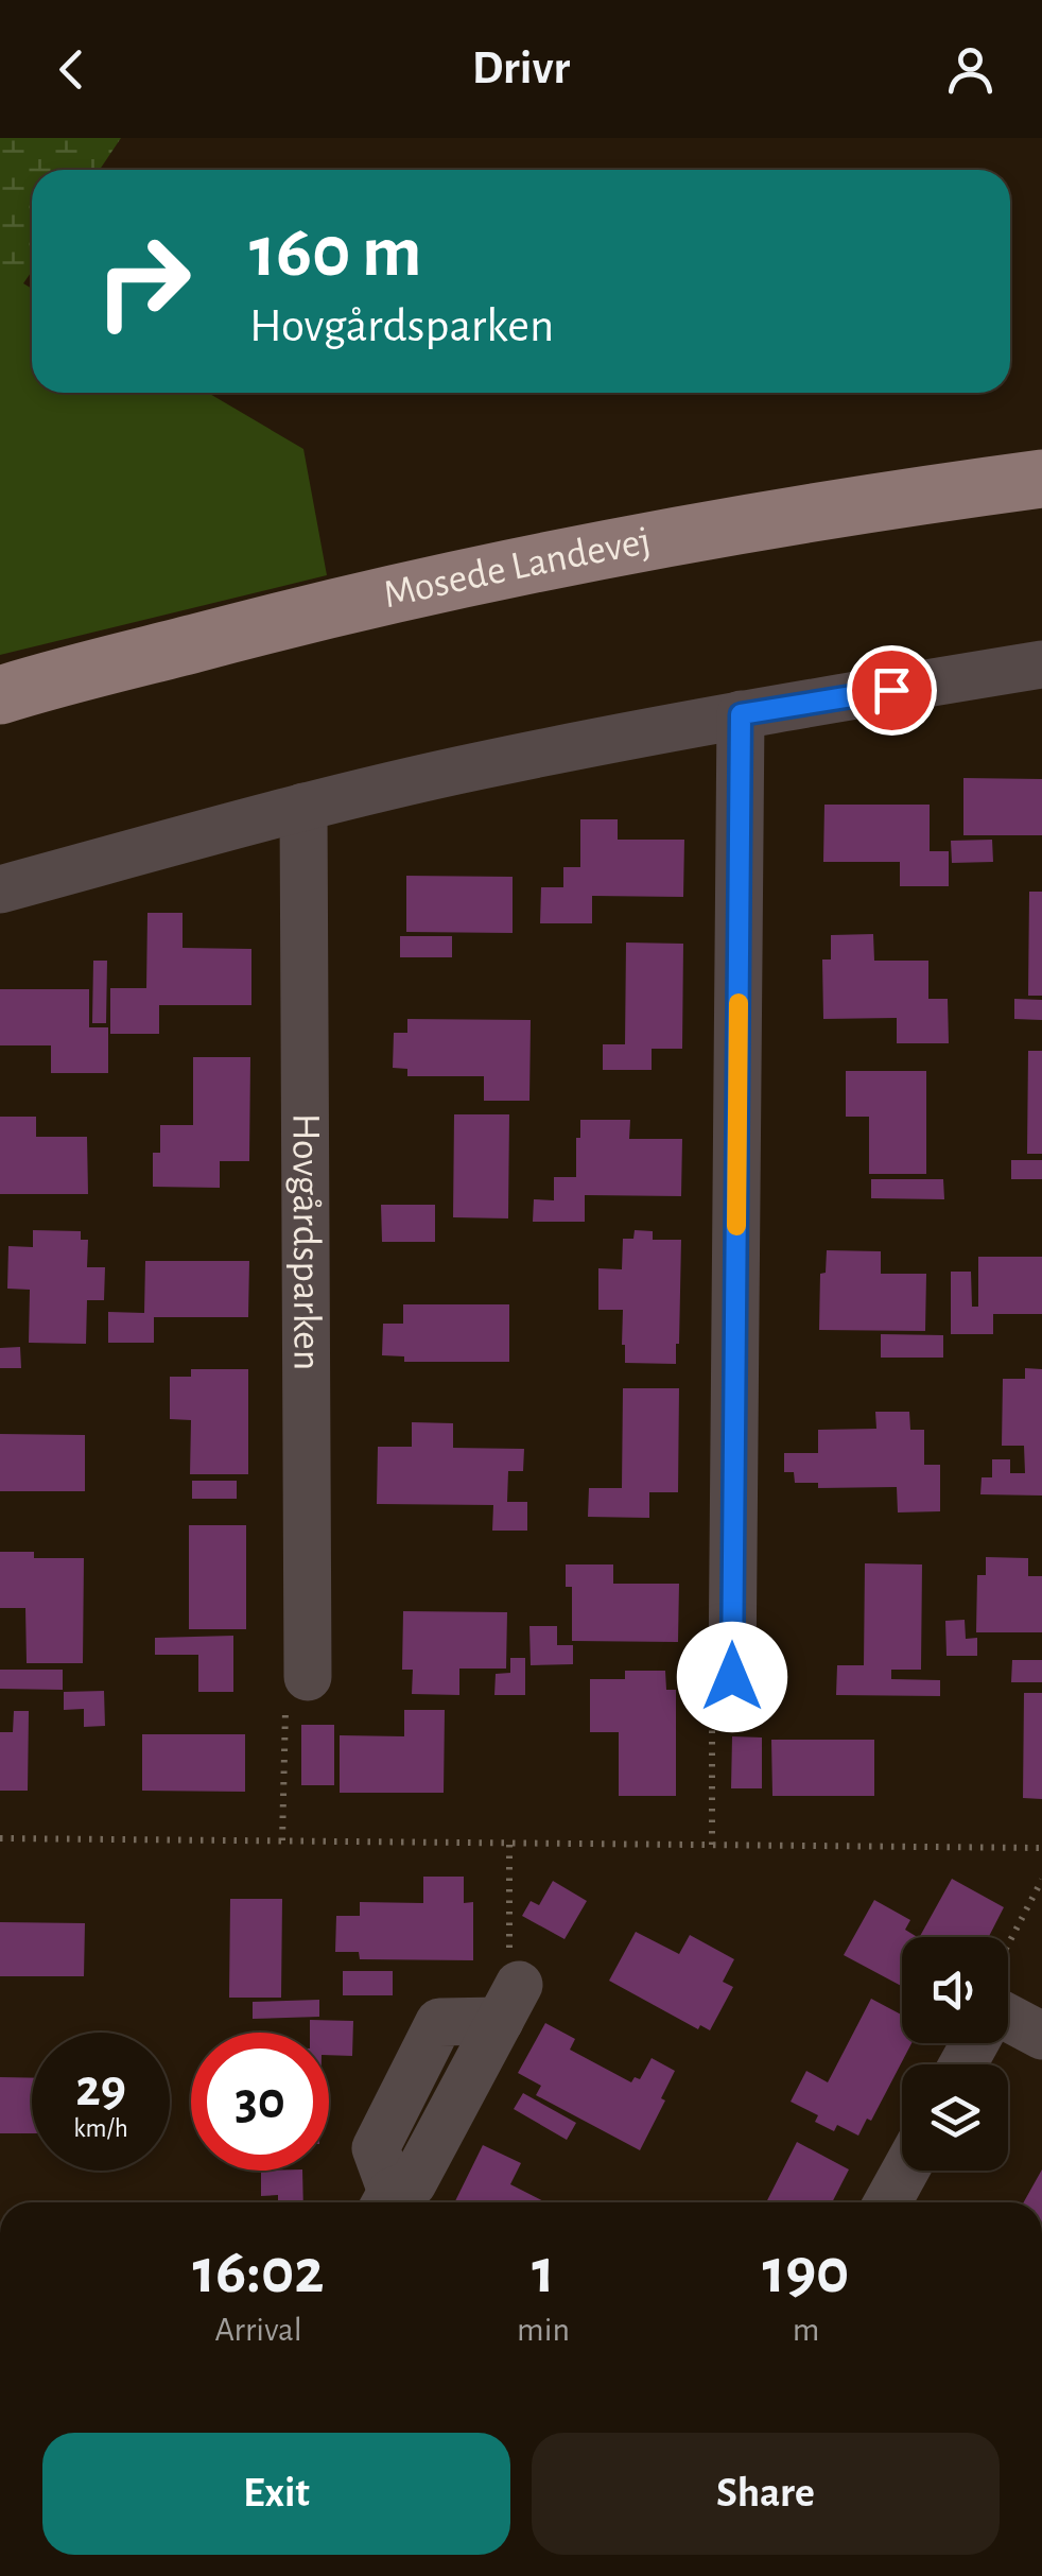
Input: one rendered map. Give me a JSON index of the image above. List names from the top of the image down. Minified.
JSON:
{"streets":{"main road":["Mosede Landevej"],"street":["Hovgårdsparken"]},"page":{"header":"Drivr","turn":["160 m","Hovgårdsparken"],"speed":"29 km/h","limit":"30","eta":["16:02","Arrival","1","min","190","m"],"buttons":["Exit","Share"]}}
